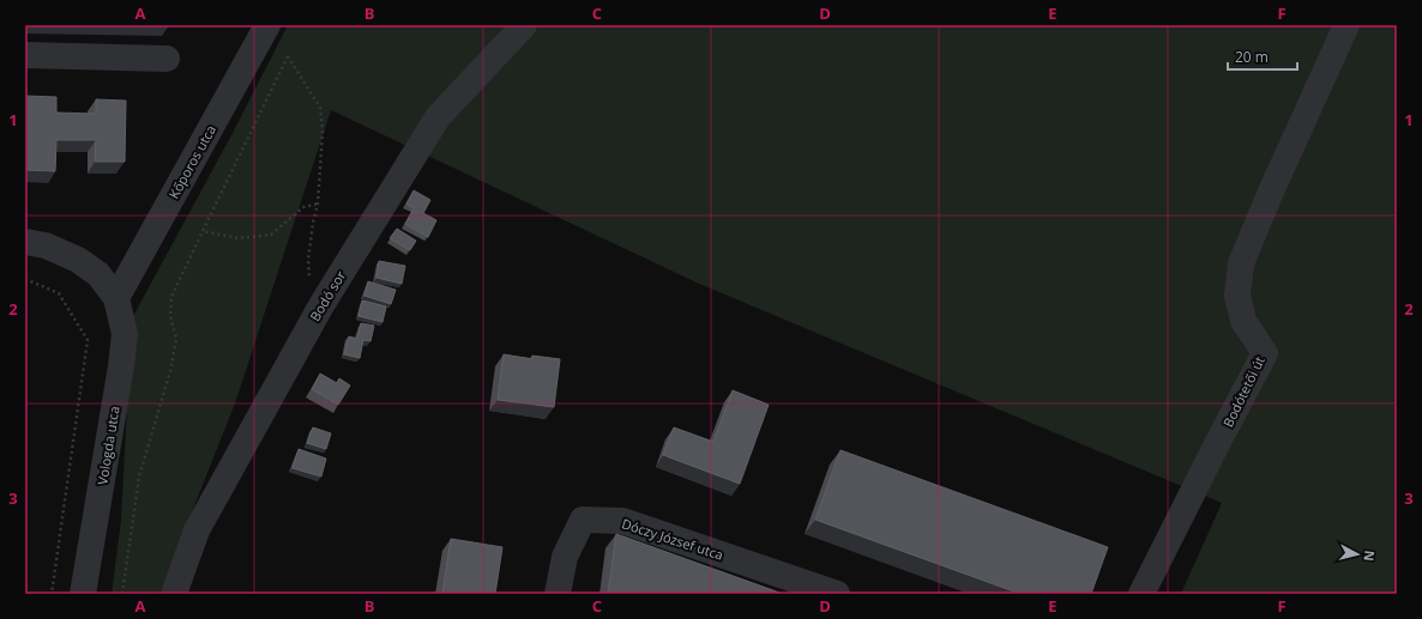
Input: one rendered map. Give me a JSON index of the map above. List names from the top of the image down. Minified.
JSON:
{"streets":{"street":["Kőporos utca","Bodó sor","Bodótetői út","Vologda utca","Dóczy József utca"]},"crossings":[["Kőporos utca","Vologda utca"]],"scale_bar":"20 m","north":"right","grid":{"columns":["A","B","C","D","E","F"],"rows":["1","2","3"]}}
